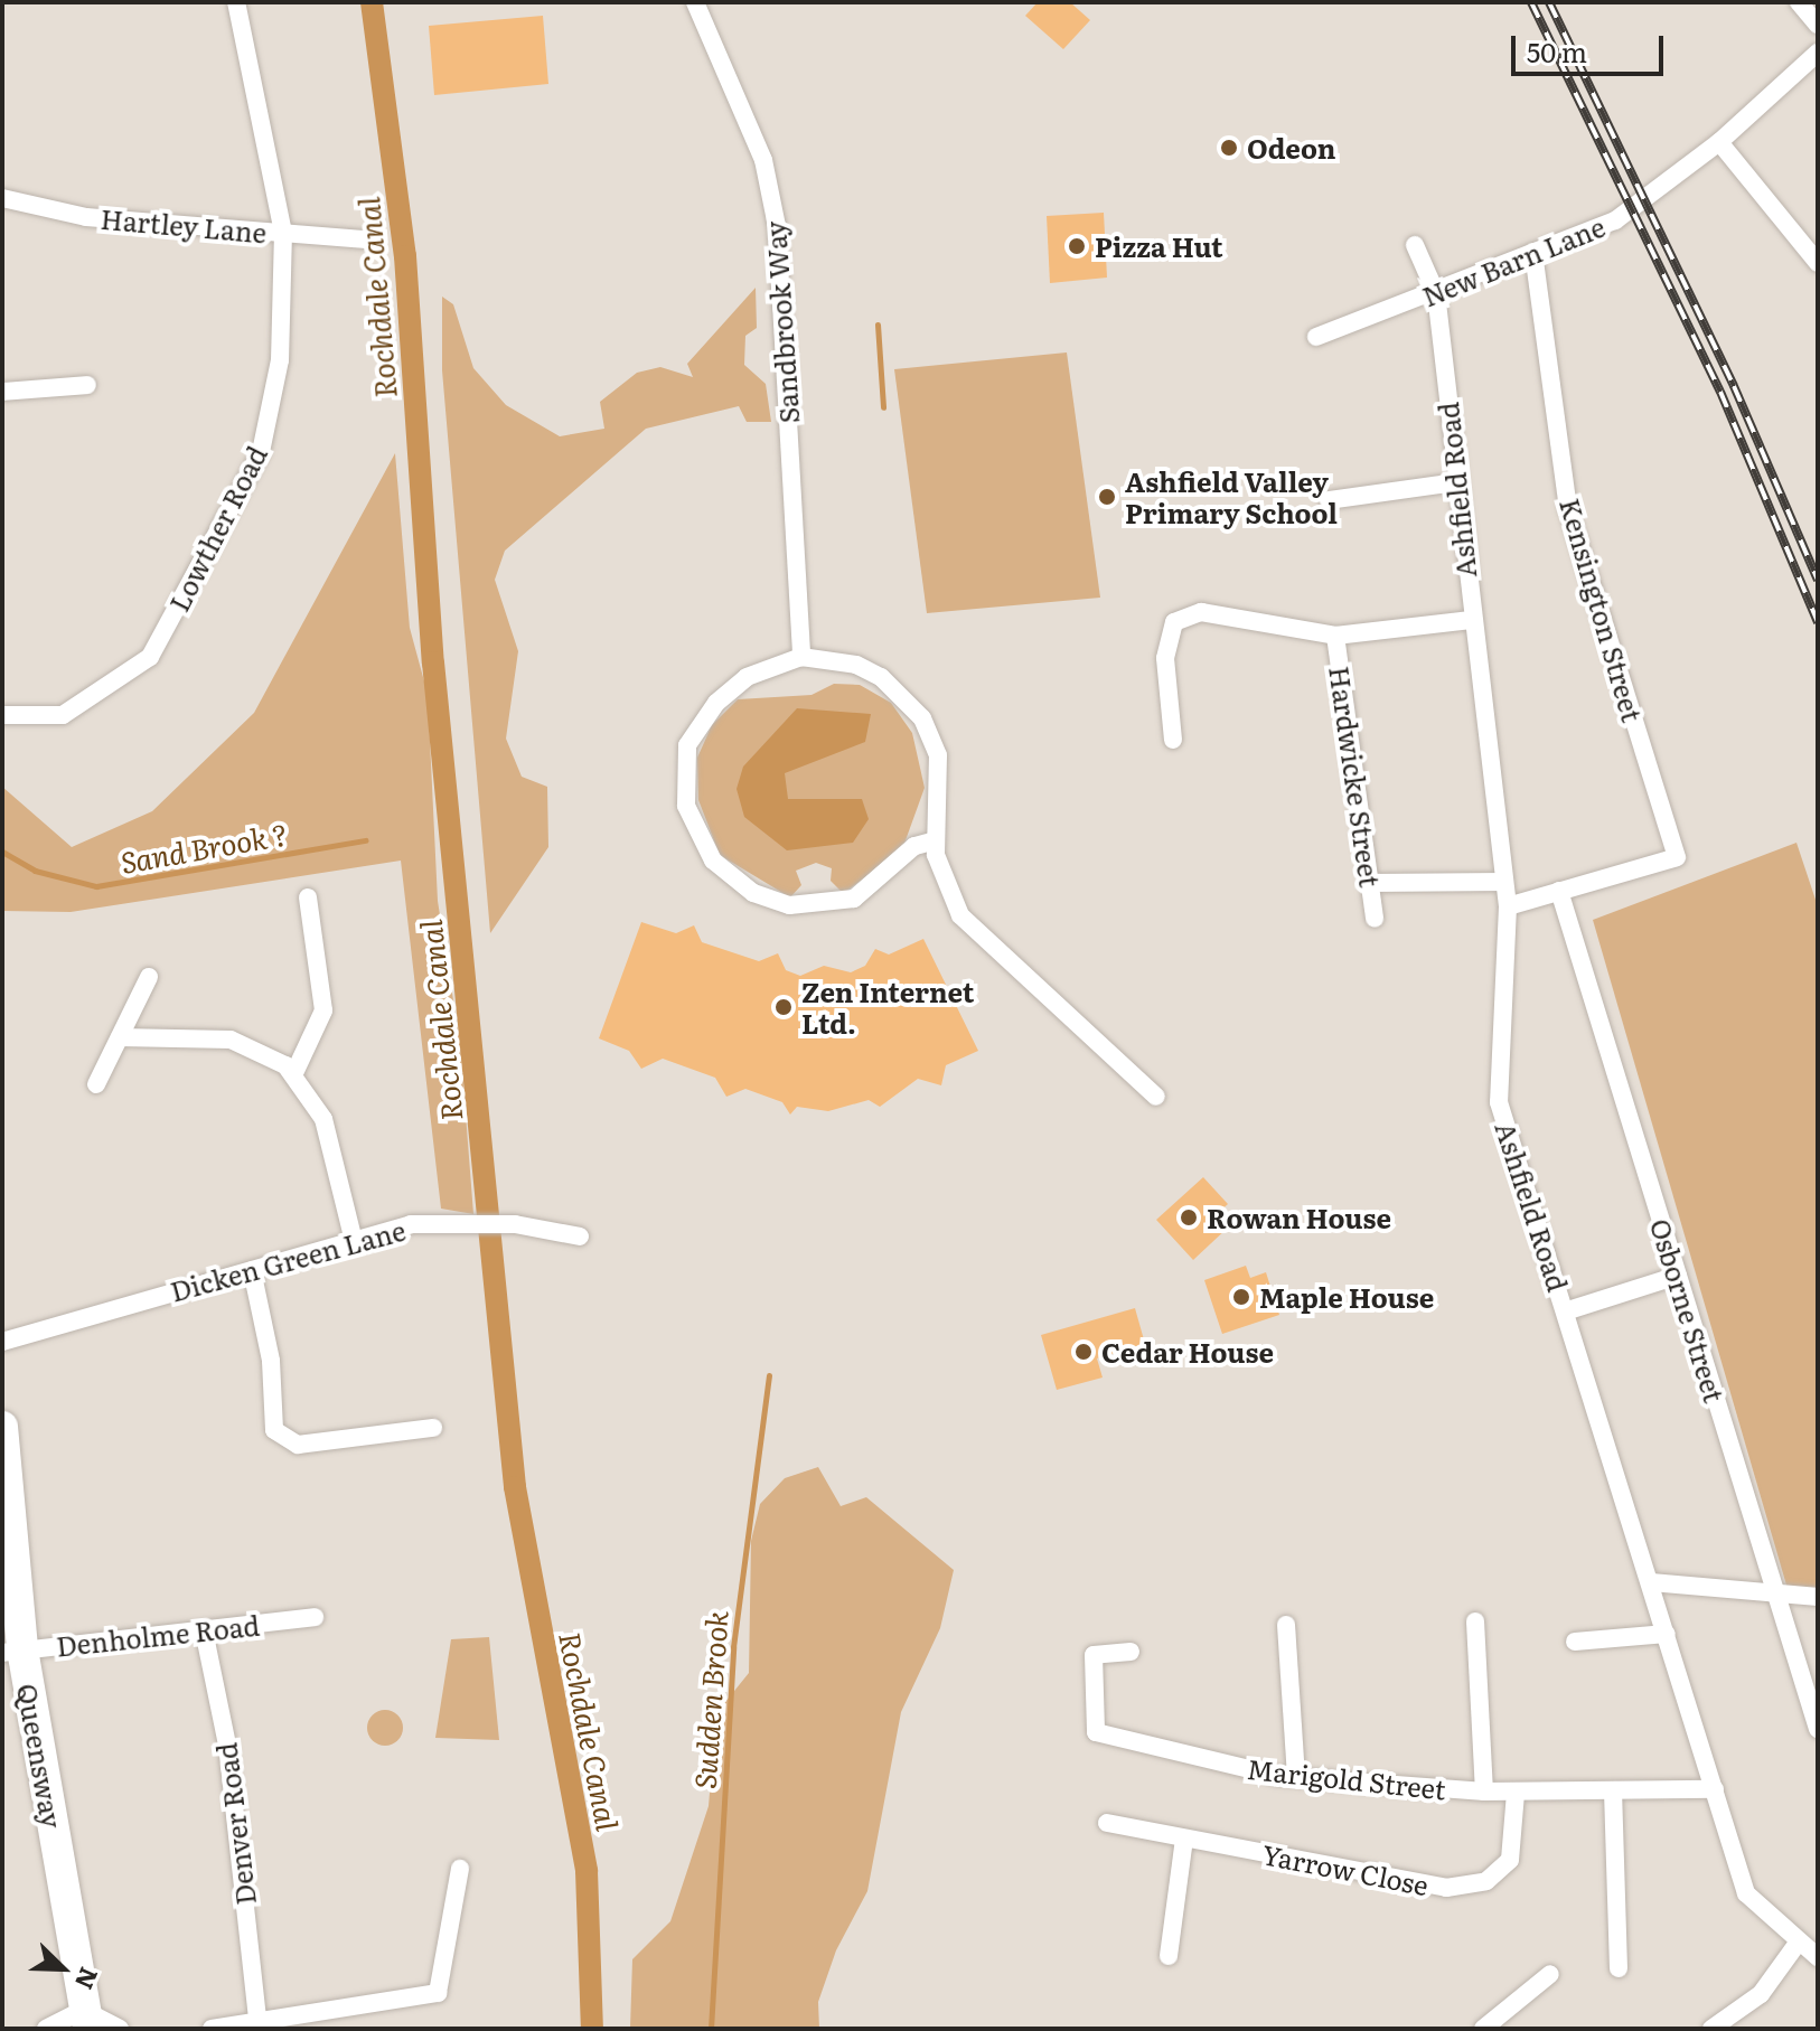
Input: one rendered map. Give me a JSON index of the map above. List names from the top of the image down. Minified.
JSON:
{"streets":{"highway":["Queensway"],"street":["Hartley Lane","New Barn Lane","Sandbrook Way","Ashfield Road","Lowther Road","Kensington Street","Hardwicke Street","Dicken Green Lane","Osborne Street","Denholme Road","Marigold Street","Denver Road","Yarrow Close"]},"crossings":[["Hartley Lane","Lowther Road"],["New Barn Lane","Ashfield Road"],["New Barn Lane","Kensington Street"],["Ashfield Road","Marigold Street"],["Kensington Street","Osborne Street"],["Denholme Road","Queensway"],["Denholme Road","Denver Road"],["Marigold Street","Yarrow Close"]],"water":["Rochdale Canal","Sand Brook ?","Sudden Brook"],"places":["Odeon","Pizza Hut","Ashfield Valley Primary School","Zen Internet Ltd.","Rowan House","Maple House","Cedar House"],"scale_bar":"50 m","north":"bottom right"}
